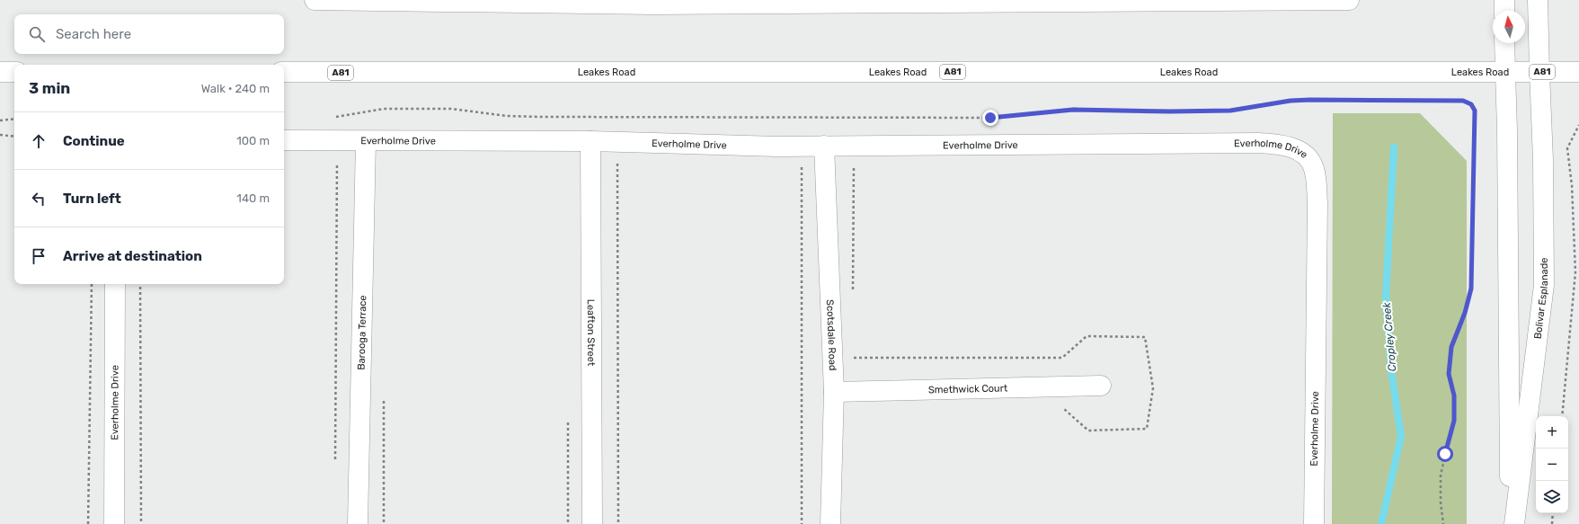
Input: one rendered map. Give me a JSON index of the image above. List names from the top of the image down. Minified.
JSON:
{"streets":{"main road":["Leakes Road","A81","Everholme Drive","Bolivar Esplanade","Barooga Terrace","Leafton Street","Scotsdale Road","Smethwick Court"]},"crossings":[["Leakes Road","Bolivar Esplanade"],["Everholme Drive","Barooga Terrace"],["Everholme Drive","Leafton Street"],["Everholme Drive","Scotsdale Road"],["Scotsdale Road","Smethwick Court"]],"water":["Cropley Creek"],"north":"top","page":{"search":"Search here","heading":["3 min","Walk · 240 m"],"list":[["Continue","100 m"],["Turn left","140 m"],"Arrive at destination"],"map_buttons":["+","−"]}}
